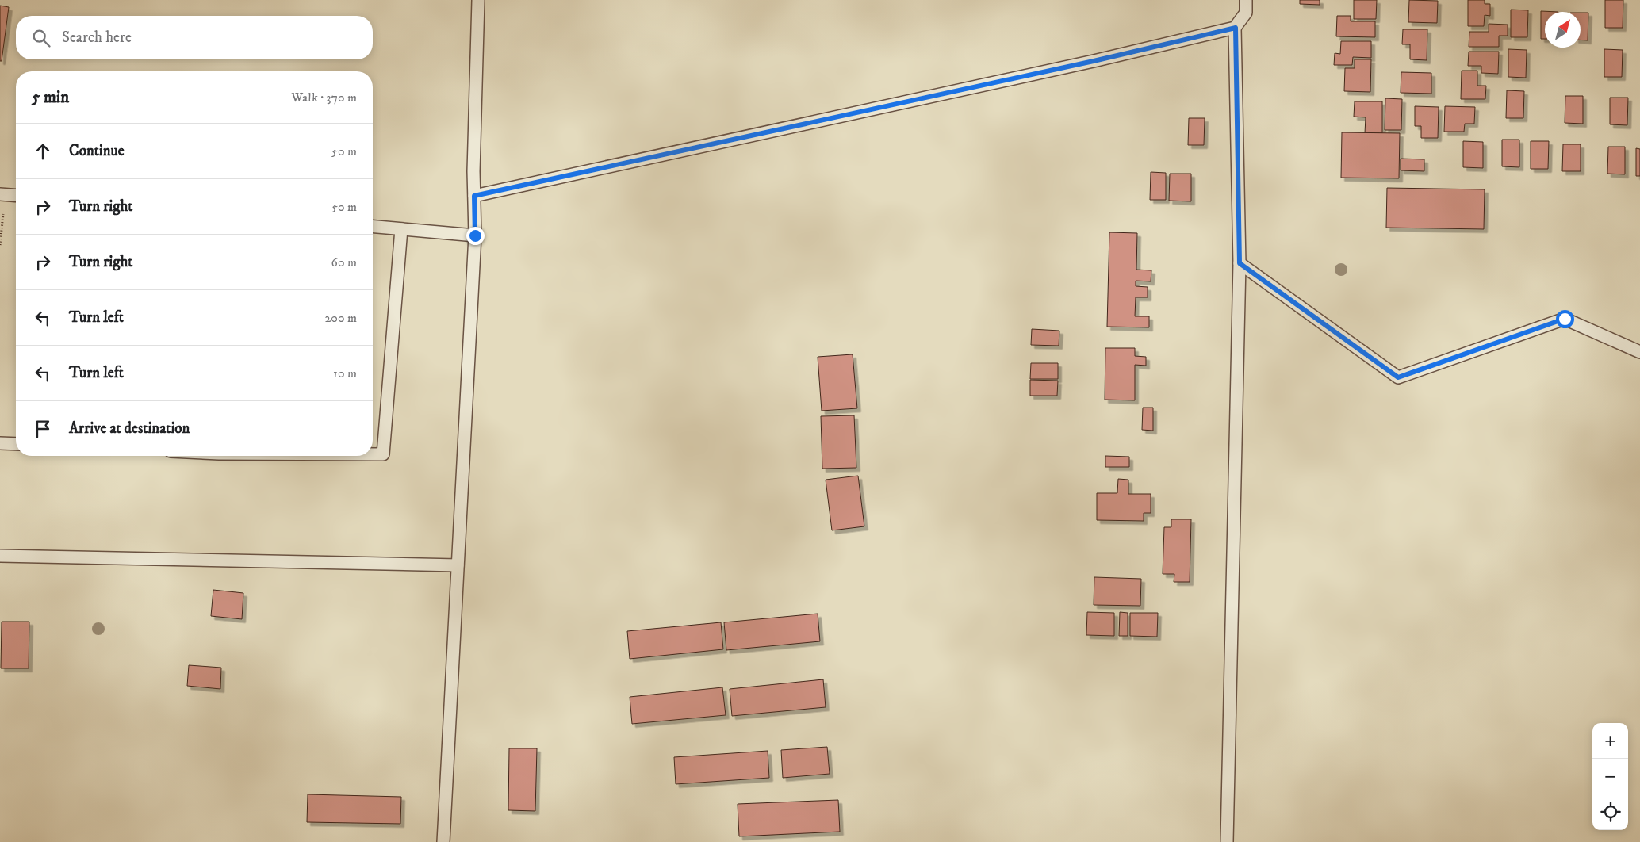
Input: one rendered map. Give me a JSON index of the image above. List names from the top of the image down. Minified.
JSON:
{"north":"top right","page":{"search":"Search here","heading":["5 min","Walk · 370 m"],"list":[["Continue","50 m"],["Turn right","50 m"],["Turn right","60 m"],["Turn left","200 m"],["Turn left","10 m"],"Arrive at destination"],"map_buttons":["+","−"]}}
